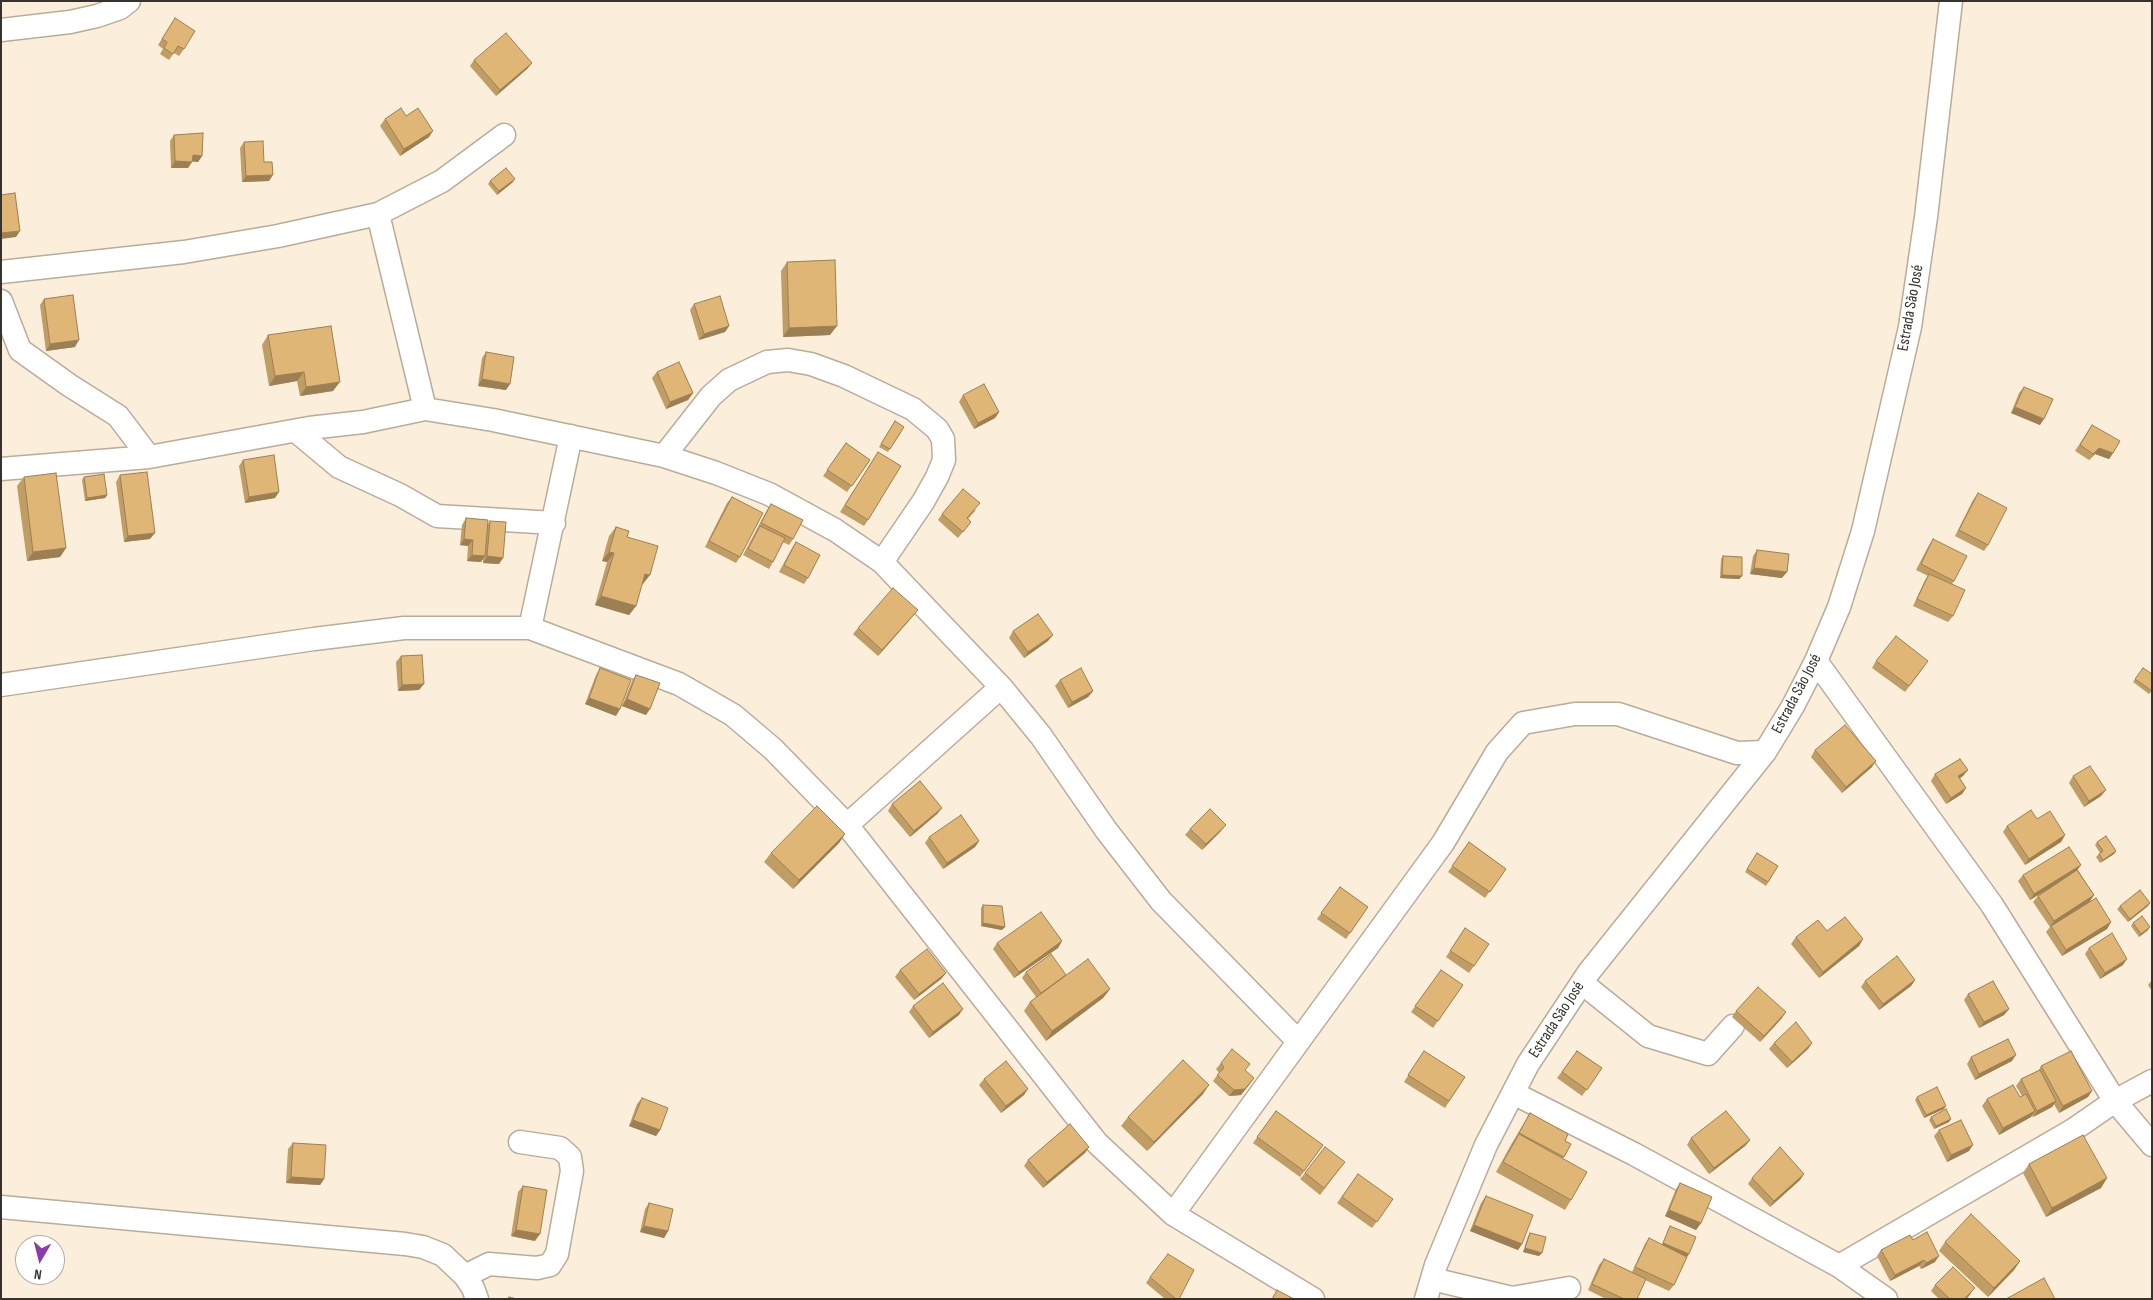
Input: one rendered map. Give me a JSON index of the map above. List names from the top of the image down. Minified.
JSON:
{"streets":{"street":["Estrada São José"]},"north":"bottom"}
